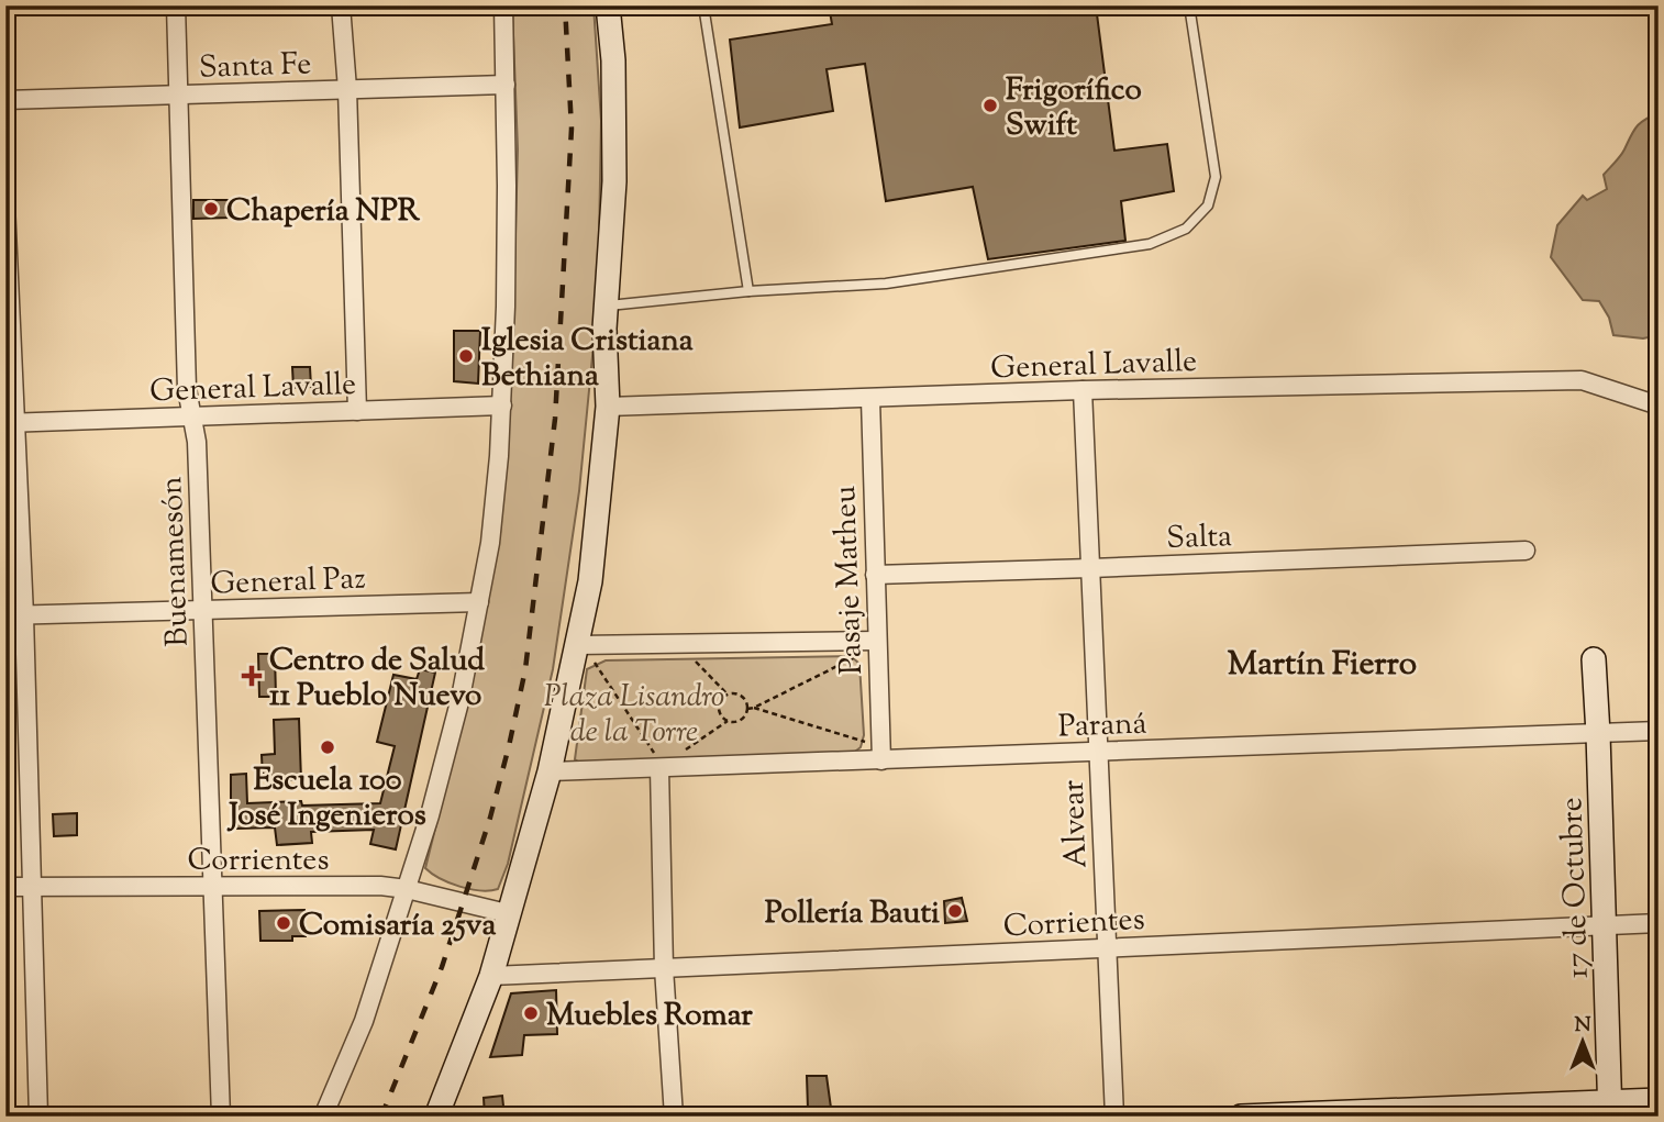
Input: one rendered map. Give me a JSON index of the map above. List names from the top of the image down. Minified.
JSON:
{"streets":{"street":["Santa Fe","General Lavalle","Salta","Buenamesón","General Paz","Pasaje Matheu","Paraná","Alvear","Corrientes","17 de Octubre"]},"crossings":[["Santa Fe","Buenamesón"],["General Lavalle","Buenamesón"],["General Lavalle","Pasaje Matheu"],["General Lavalle","Alvear"],["Salta","Pasaje Matheu"],["Salta","Alvear"],["Buenamesón","General Paz"],["Buenamesón","Corrientes"],["Pasaje Matheu","Paraná"],["Paraná","Alvear"],["Paraná","17 de Octubre"],["Alvear","Corrientes"],["Corrientes","17 de Octubre"]],"districts":["Martín Fierro"],"parks":["Plaza Lisandro de la Torre"],"places":{"other":["Frigorífico Swift","Chapería NPR","Iglesia Cristiana Bethiana","Escuela 100 José Ingenieros","Pollería Bauti","Comisaría 25va","Muebles Romar"],"health":["Centro de Salud 11 Pueblo Nuevo"]},"north":"top"}
